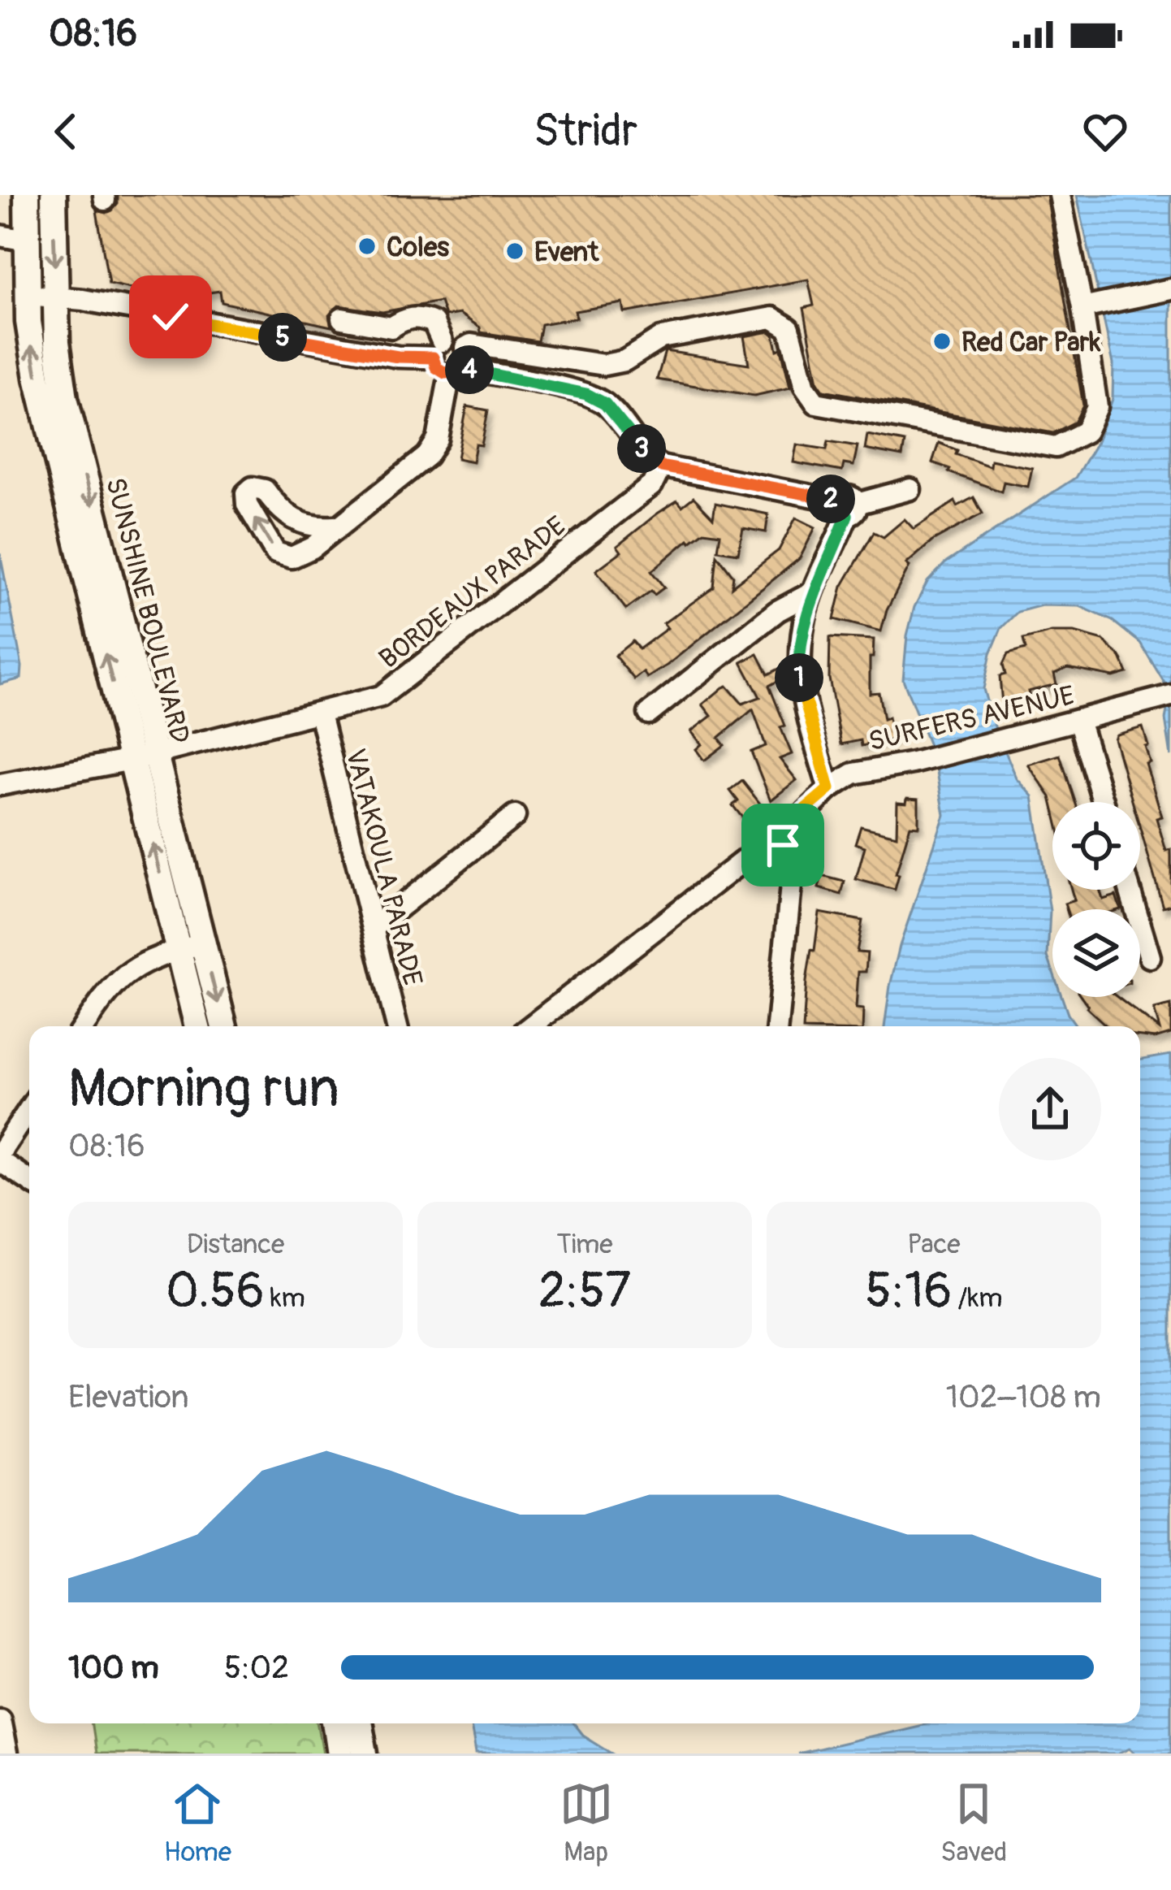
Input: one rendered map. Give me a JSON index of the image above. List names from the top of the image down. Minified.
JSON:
{"streets":{"main road":["SUNSHINE BOULEVARD"],"street":["BORDEAUX PARADE","SURFERS AVENUE","VATAKOULA PARADE"]},"crossings":[["BORDEAUX PARADE","SUNSHINE BOULEVARD"],["BORDEAUX PARADE","VATAKOULA PARADE"]],"places":["Coles","Event","Red Car Park"],"page":{"status":"08:16","header":"Stridr","pins":["5","4","3","2","1"],"heading":["Morning run","08:16"],"stats":[["Distance","0.56 km"],["Time","2:57"],["Pace","5:16 /km"]],"chart":["Elevation","102–108 m"],"list":[{"name":"100 m","note":"5:02"}],"tabs":["Home","Map","Saved"]}}
